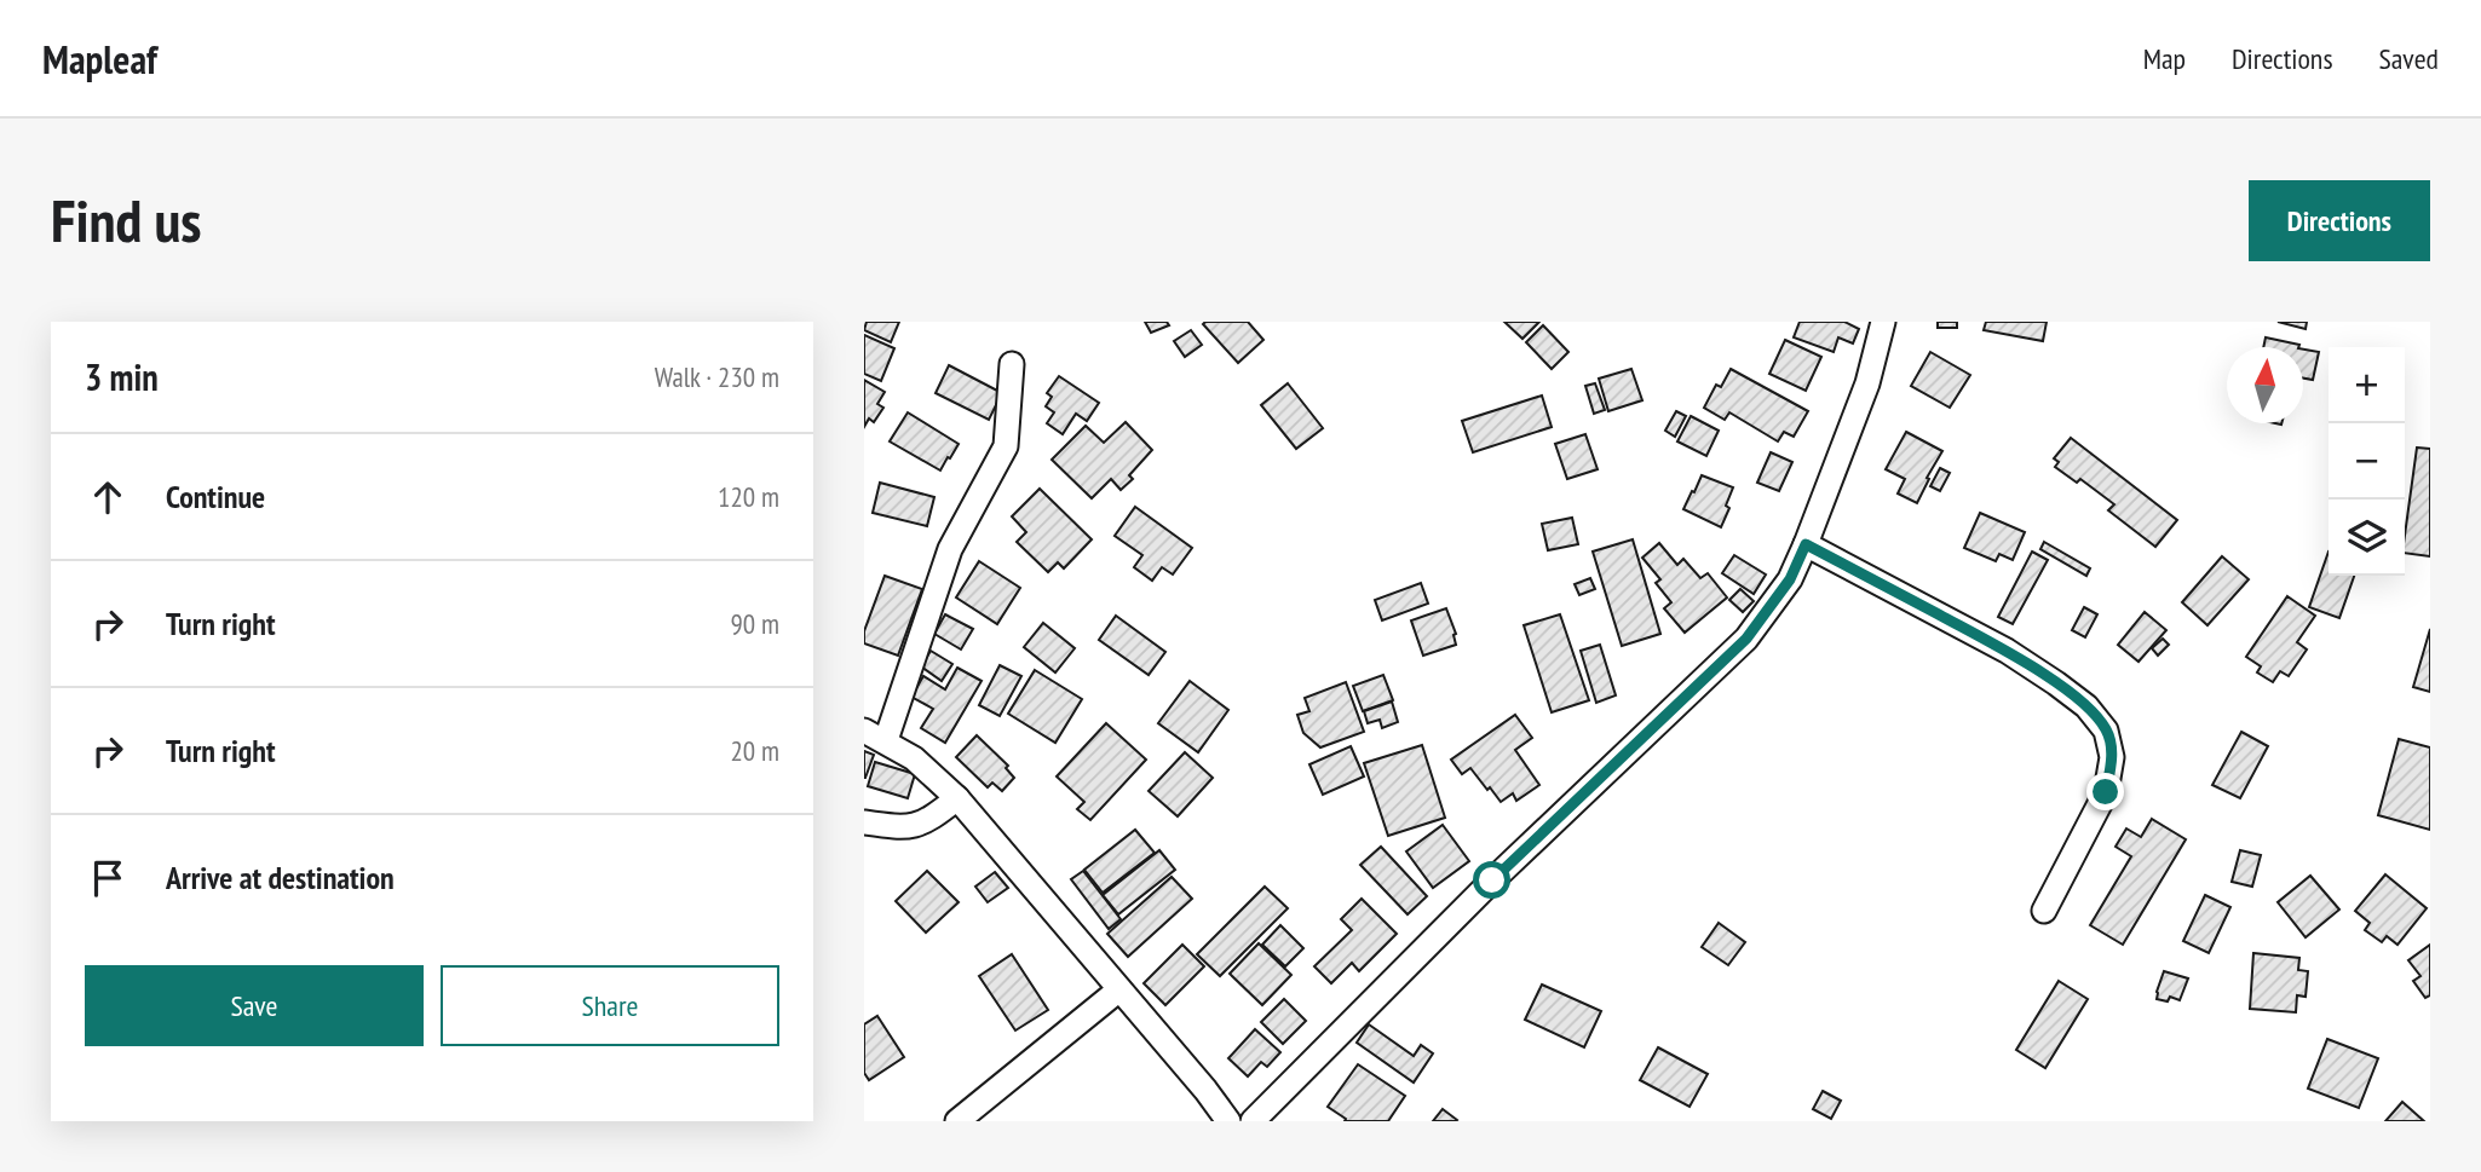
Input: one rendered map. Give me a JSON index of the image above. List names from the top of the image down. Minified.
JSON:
{"north":"top","page":{"header":"Mapleaf","nav":["Map","Directions","Saved"],"buttons":["Directions",["Save","Share"]],"title":"Find us","heading":["3 min","Walk · 230 m"],"map_buttons":["+","−"],"list":[["Continue","120 m"],["Turn right","90 m"],["Turn right","20 m"],"Arrive at destination"]}}
